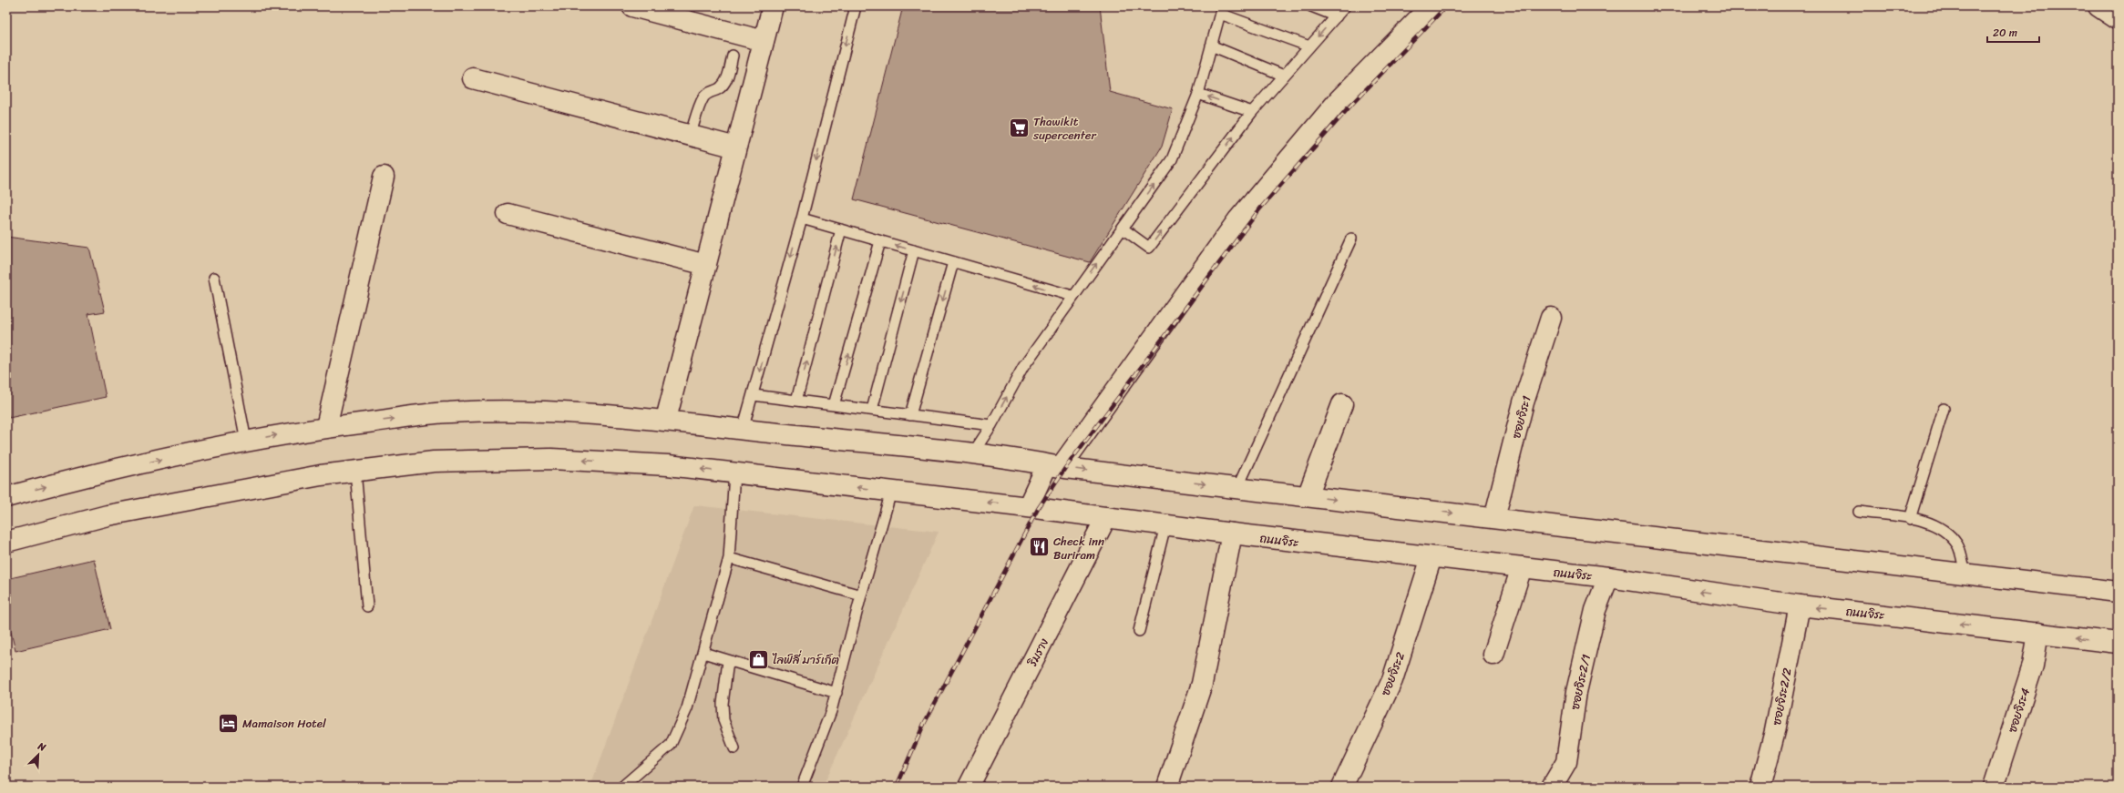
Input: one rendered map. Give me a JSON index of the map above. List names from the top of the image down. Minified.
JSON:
{"streets":{"main road":["ซอยจิระ1","ถนนจิระ","ริมราง","ซอยจิระ2","ซอยจิระ2/1","ซอยจิระ2/2","ซอยจิระ4"]},"crossings":[["ถนนจิระ","ริมราง"],["ถนนจิระ","ซอยจิระ2"],["ถนนจิระ","ซอยจิระ2/1"],["ถนนจิระ","ซอยจิระ2/2"],["ถนนจิระ","ซอยจิระ4"]],"places":{"supermarket":["Thawikit supercenter"],"restaurant":["Check inn Buriram"],"shop":["ไลฟ์ลี่ มาร์เก็ต"],"hotel":["Mamaison Hotel"]},"scale_bar":"20 m","north":"top right"}
